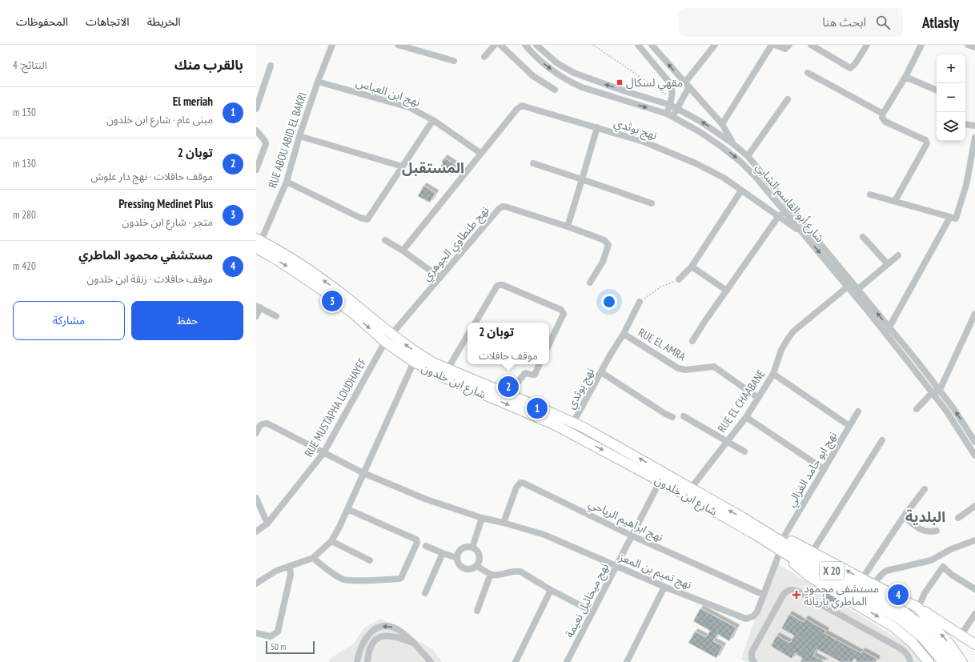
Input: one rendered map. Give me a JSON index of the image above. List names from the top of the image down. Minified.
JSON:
{"streets":{"highway":["شارع ابن خلدون","X 20"],"street":["نهج ابن العباس","نهج بوثدي","RUE ABOU ABID EL BAKRI","شارع أبو القاسم الشابي","نهج طنطاوي الجوهري","RUE EL AMRA","RUE EL CHAABANE","RUE MUSTAPHA LOUDHAYEF","نهج ابو حامد الغزالي","نهج ابراهيم الرياحي","نهج تميم بن المعز","نهج ميخائيل نعيمة"]},"crossings":[["نهج ابن العباس","نهج بوثدي"],["نهج ابن العباس","RUE ABOU ABID EL BAKRI"],["نهج بوثدي","شارع أبو القاسم الشابي"],["نهج بوثدي","RUE EL AMRA"],["نهج بوثدي","شارع ابن خلدون"],["RUE ABOU ABID EL BAKRI","شارع ابن خلدون"],["شارع أبو القاسم الشابي","RUE EL CHAABANE"],["نهج طنطاوي الجوهري","شارع ابن خلدون"],["نهج طنطاوي الجوهري","RUE MUSTAPHA LOUDHAYEF"],["RUE EL AMRA","RUE EL CHAABANE"],["شارع ابن خلدون","RUE EL CHAABANE"],["شارع ابن خلدون","RUE MUSTAPHA LOUDHAYEF"],["شارع ابن خلدون","نهج تميم بن المعز"],["شارع ابن خلدون","X 20"],["شارع ابن خلدون","نهج ميخائيل نعيمة"],["RUE MUSTAPHA LOUDHAYEF","نهج تميم بن المعز"],["نهج ابراهيم الرياحي","نهج تميم بن المعز"],["نهج ابراهيم الرياحي","نهج ميخائيل نعيمة"],["نهج تميم بن المعز","X 20"],["نهج تميم بن المعز","نهج ميخائيل نعيمة"]],"districts":["المستقبل","البلدية"],"places":{"transit":["مقهي لسكال"],"health":["مستشفى محمود الماطري بأريانة"]},"scale_bar":"50 m","page":{"header":"Atlasly","search":"ابحث هنا","nav":["الخريطة","الاتجاهات","المحفوظات"],"heading":["بالقرب منك","النتائج: 4"],"map_buttons":["+","−"],"list":[{"mark":"1","name":"El meriah","note":"مبنى عام · شارع ابن خلدون","value":"130 m"},{"mark":"2","name":"توبان 2","note":"موقف حافلات · نهج دار علوش","value":"130 m"},{"mark":"3","name":"Pressing Medinet Plus","note":"متجر · شارع ابن خلدون","value":"280 m"},{"mark":"4","name":"مستشفي محمود الماطري","note":"موقف حافلات · زنقة ابن خلدون","value":"420 m"}],"pins":["3","2","1","4"],"buttons":["حفظ","مشاركة"],"popup":["توبان 2","موقف حافلات"],"scale":"50 m"}}
